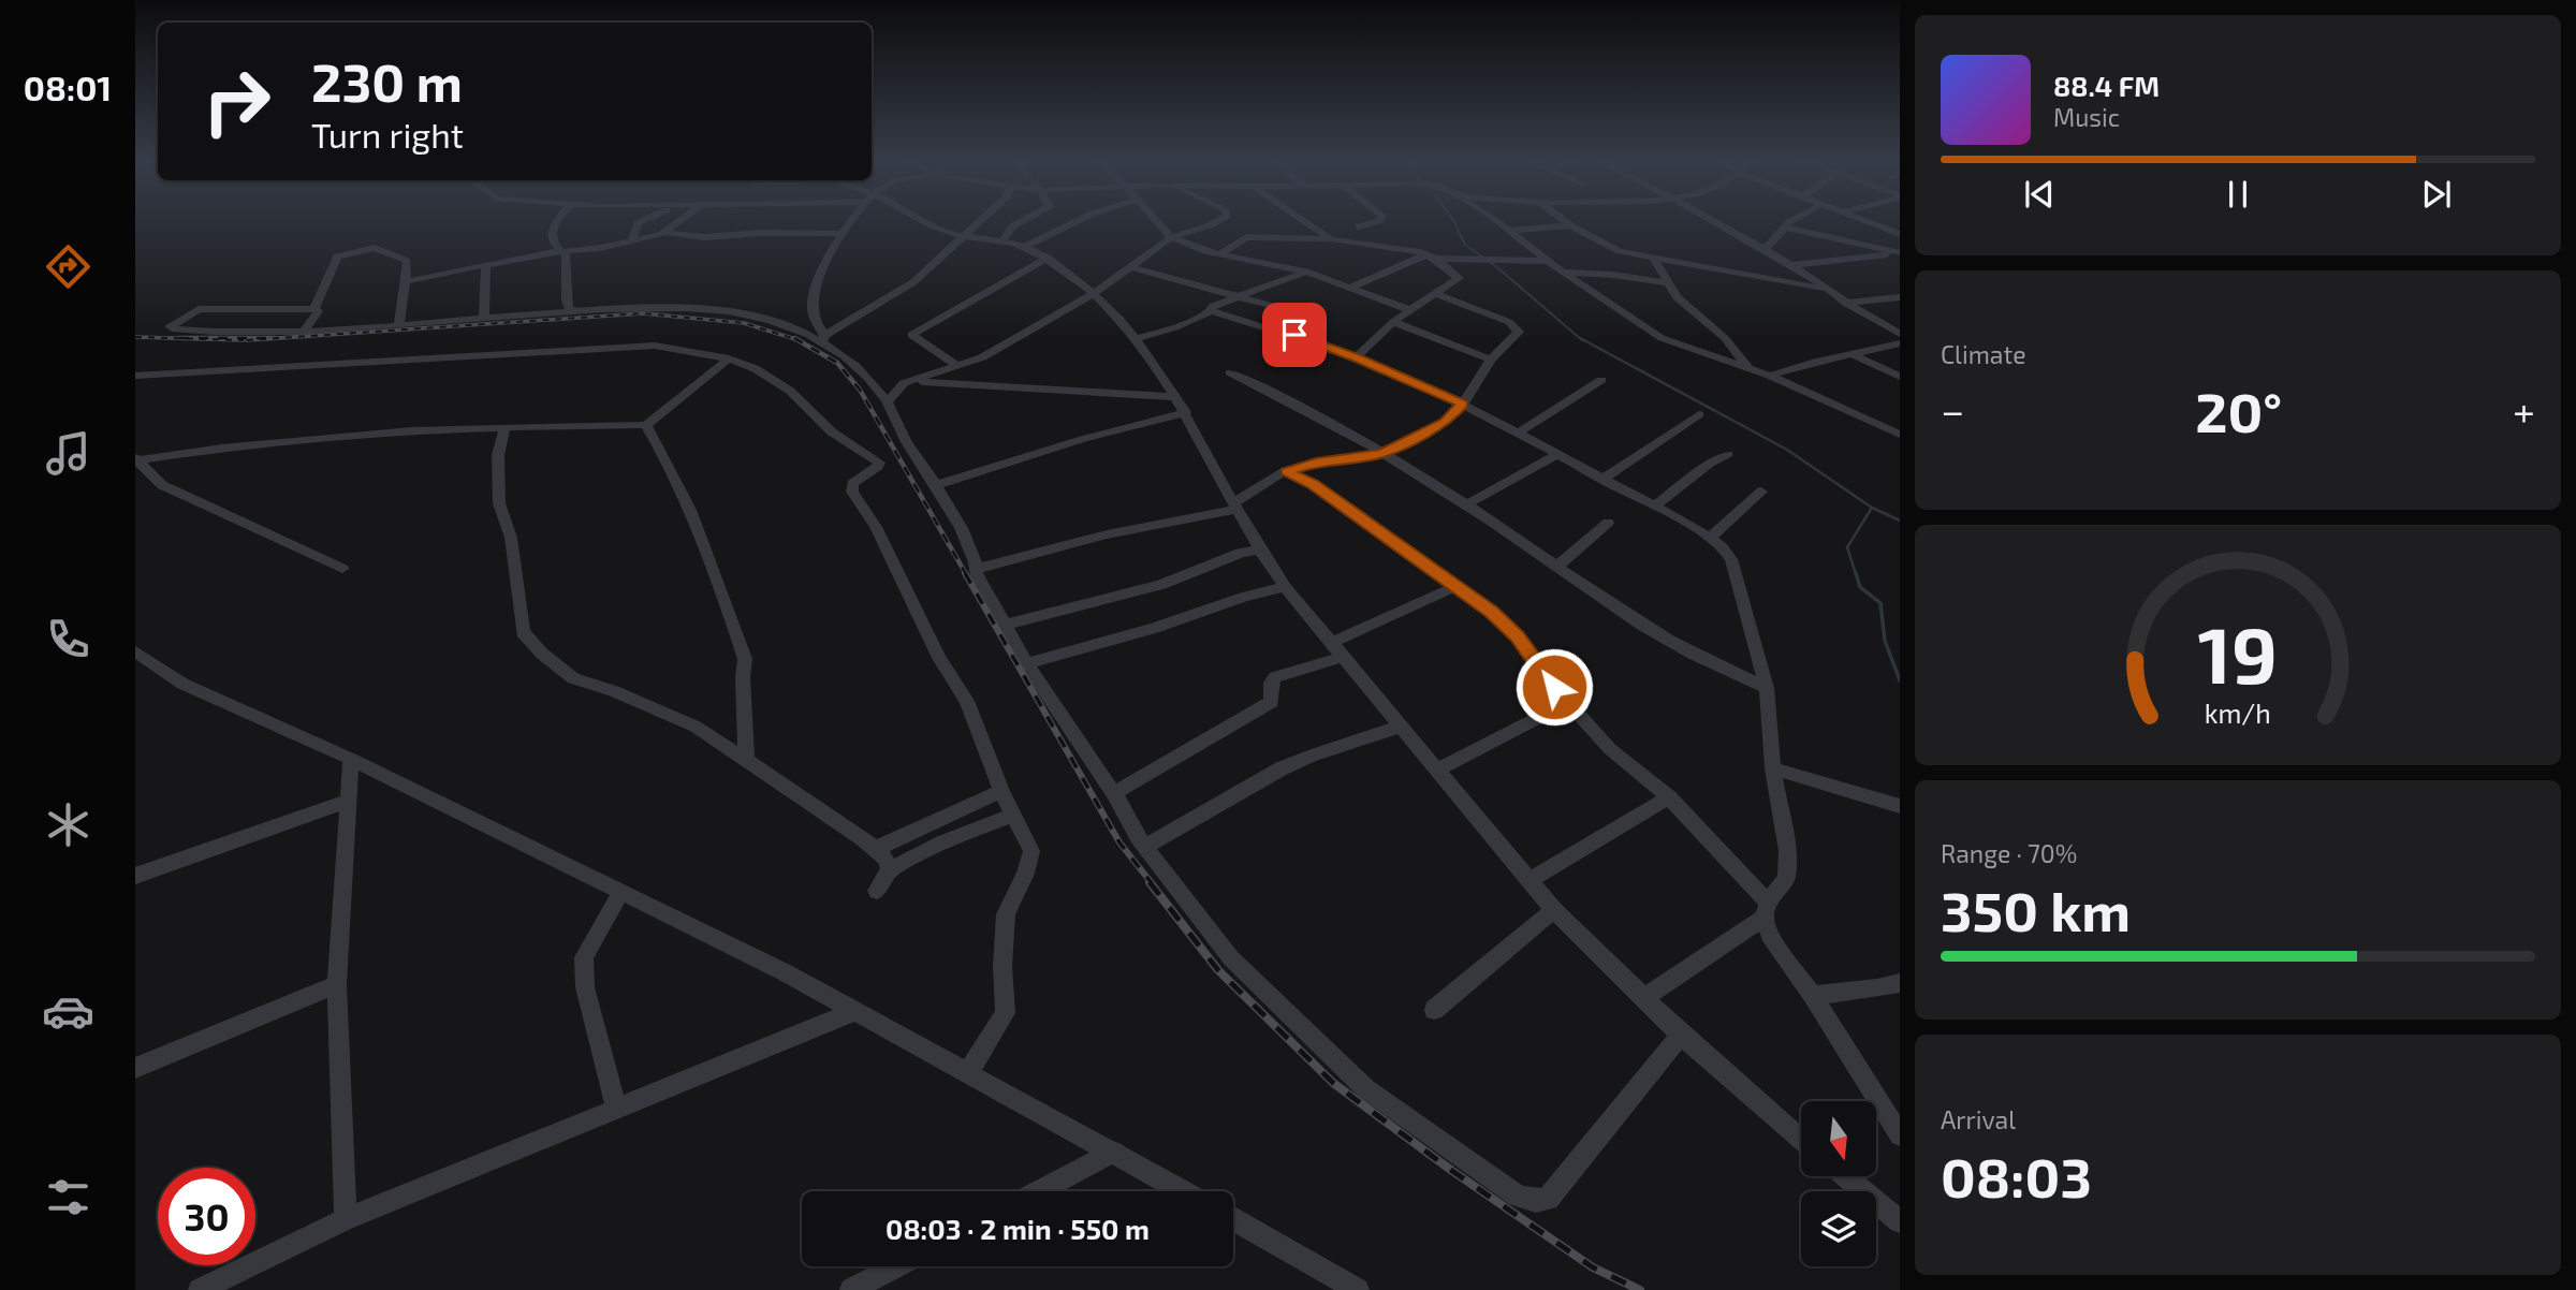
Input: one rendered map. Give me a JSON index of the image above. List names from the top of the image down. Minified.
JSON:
{"north":"bottom","page":{"tabs":"08:01","turn":["230 m","Turn right"],"song":["88.4 FM","Music"],"tile":["Climate",["Range · 70%","350 km"],["Arrival","08:03"]],"heat":["−","20°","+"],"limit":"30","trip":"08:03 · 2 min · 550 m","gauge":["19","km/h"]}}
